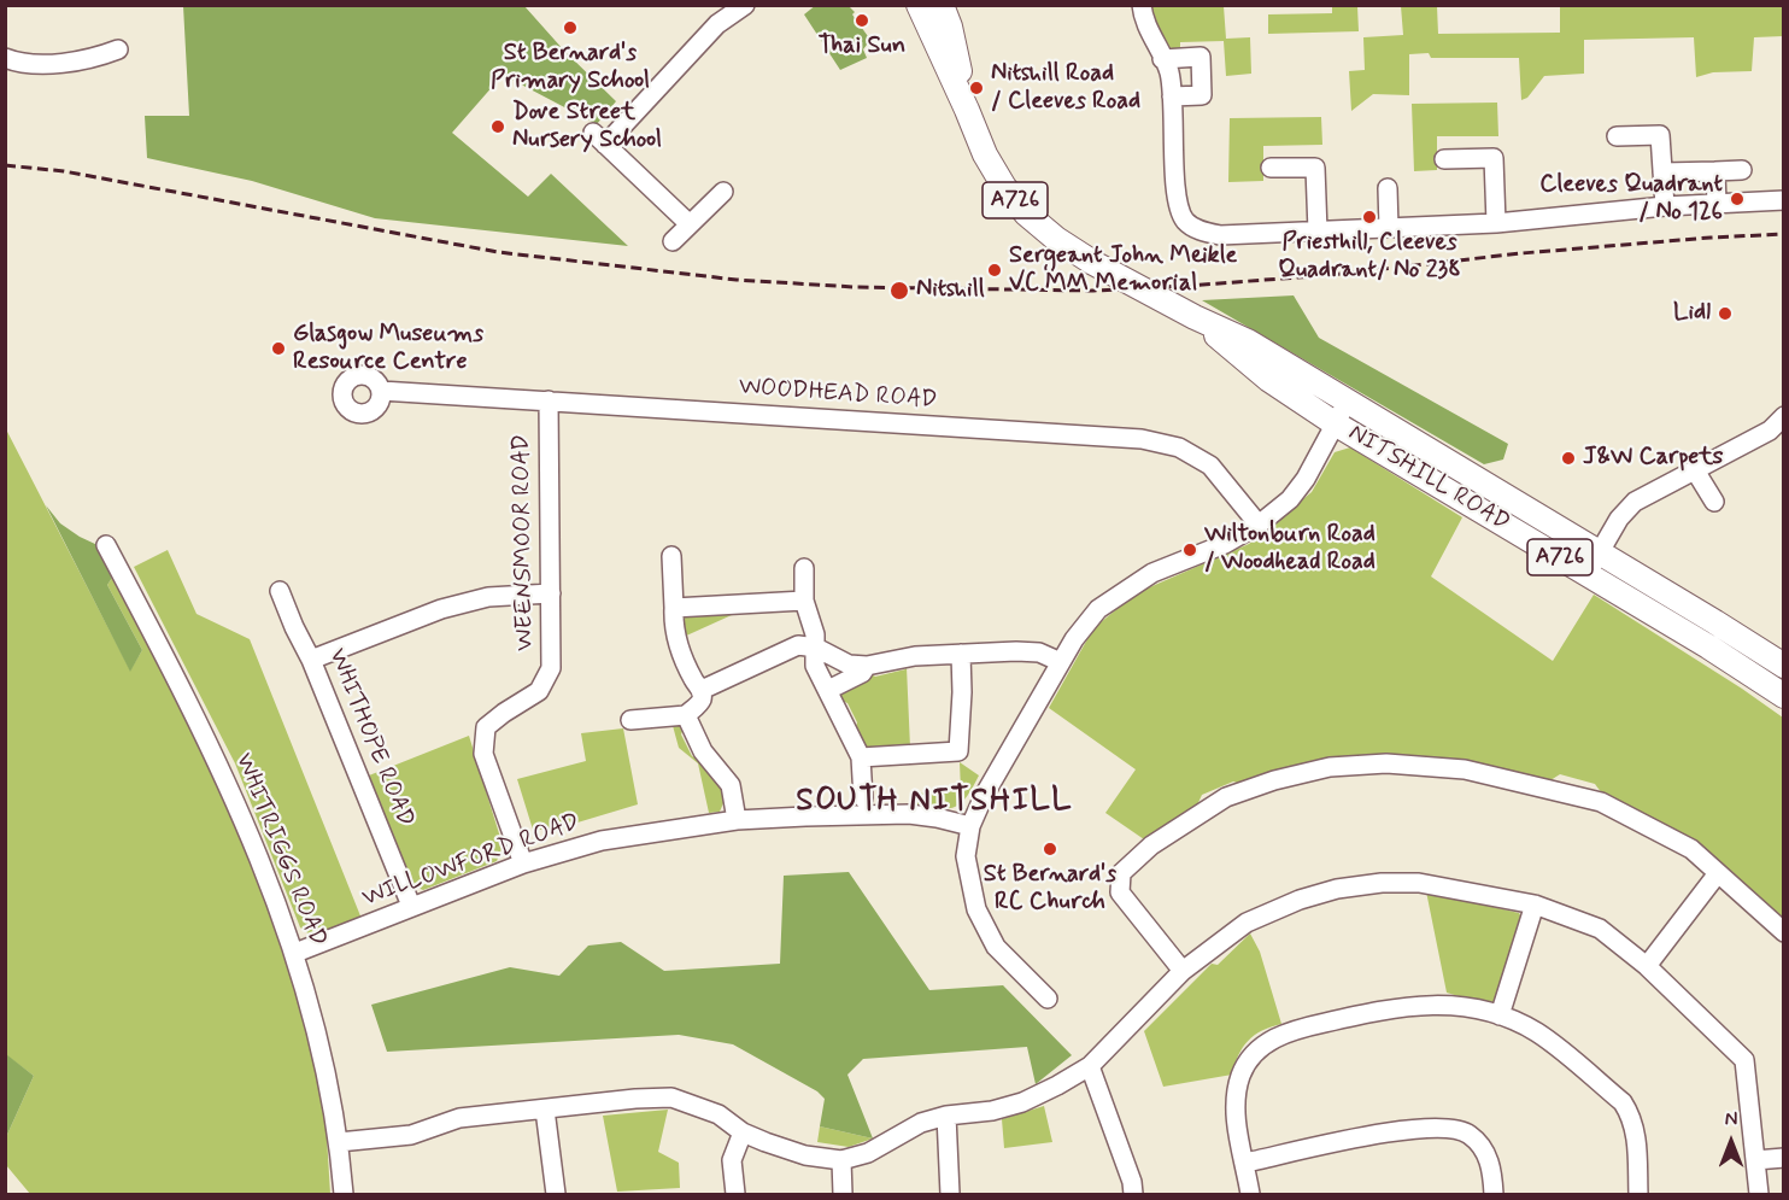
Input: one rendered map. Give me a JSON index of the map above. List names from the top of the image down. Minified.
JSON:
{"streets":{"main road":["A726","NITSHILL ROAD"],"street":["WOODHEAD ROAD","WEENSMOOR ROAD","WHITHOPE ROAD","WHITRIGGS ROAD","WILLOWFORD ROAD"]},"crossings":[["WOODHEAD ROAD","WEENSMOOR ROAD"],["WEENSMOOR ROAD","WILLOWFORD ROAD"],["WHITHOPE ROAD","WILLOWFORD ROAD"],["WHITRIGGS ROAD","WILLOWFORD ROAD"]],"districts":["SOUTH NITSHILL"],"places":["Thai Sun","St Bernard's Primary School","Nitshill Road / Cleeves Road","Dove Street Nursery School","Cleeves Quadrant / No 126","Priesthill, Cleeves Quadrant/ No 238","Sergeant John Meikle VC MM Memorial","Nitshill","Lidl","Glasgow Museums Resource Centre","J&W Carpets","Wiltonburn Road / Woodhead Road","St Bernard's RC Church"],"north":"top"}
